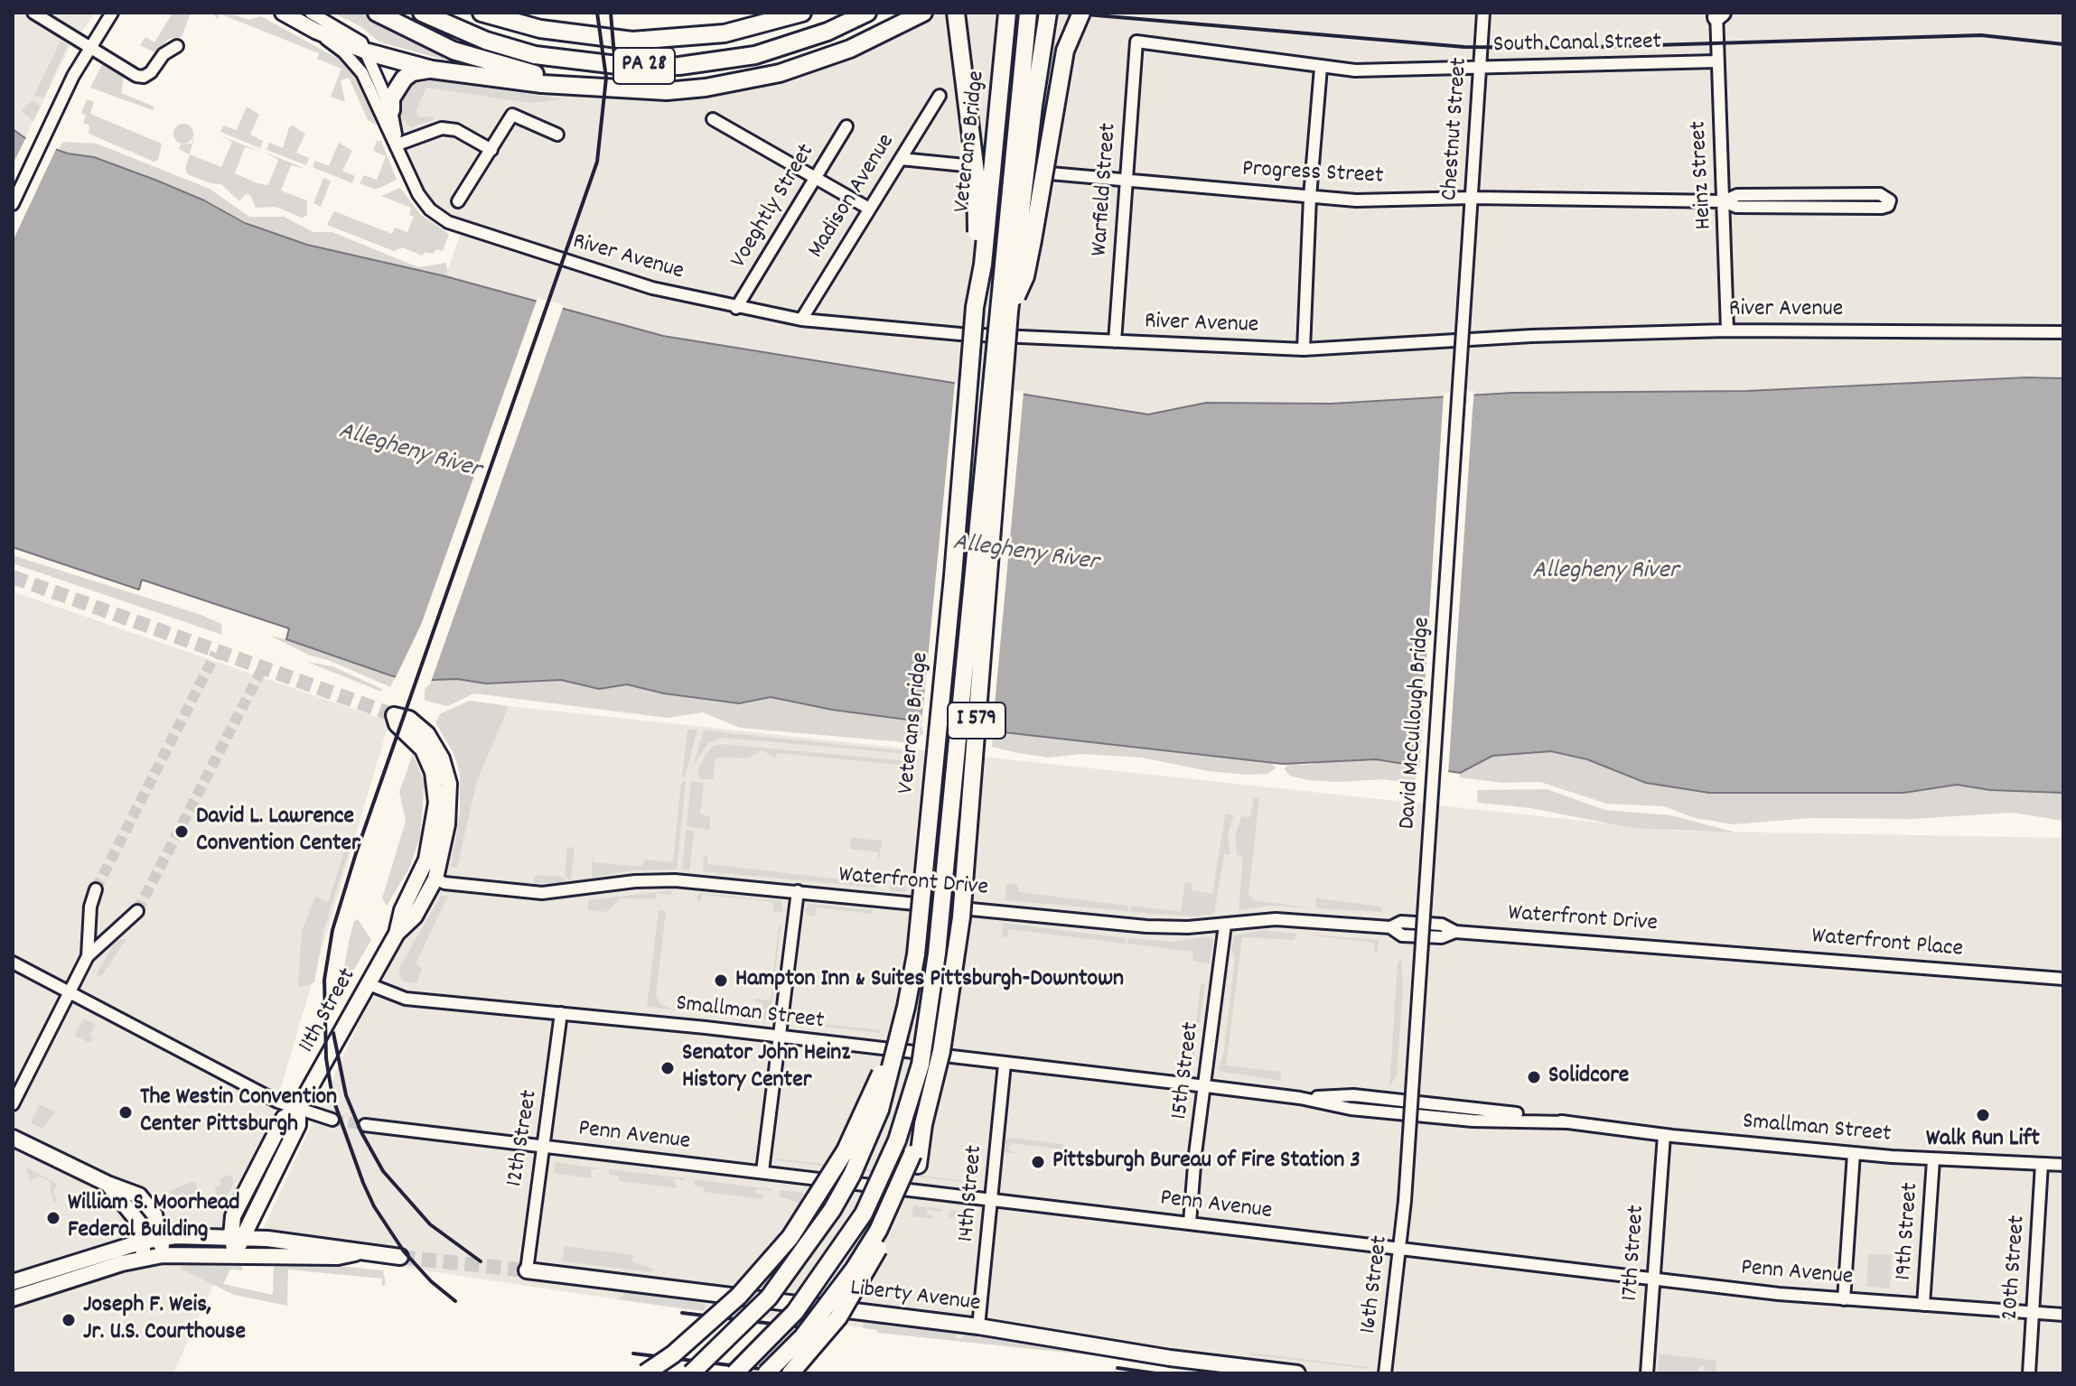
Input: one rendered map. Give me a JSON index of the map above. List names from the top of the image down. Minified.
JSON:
{"streets":{"highway":["PA 28","Veterans Bridge","I 579"],"main road":["11th Street","Liberty Avenue"],"street":["South Canal Street","Chestnut Street","Progress Street","Heinz Street","Warfield Street","Madison Avenue","Voeghtly Street","River Avenue","David McCullough Bridge","Waterfront Drive","Waterfront Place","Smallman Street","15th Street","Penn Avenue","12th Street","14th Street","19th Street","17th Street","20th Street","16th Street"]},"crossings":[["South Canal Street","Chestnut Street"],["South Canal Street","Heinz Street"],["South Canal Street","Warfield Street"],["Chestnut Street","Progress Street"],["Chestnut Street","David McCullough Bridge"],["Progress Street","Heinz Street"],["Progress Street","Warfield Street"],["Progress Street","Madison Avenue"],["Heinz Street","River Avenue"],["Warfield Street","River Avenue"],["Madison Avenue","River Avenue"],["Voeghtly Street","River Avenue"],["David McCullough Bridge","16th Street"],["Waterfront Drive","Waterfront Place"],["Waterfront Drive","11th Street"],["Waterfront Drive","15th Street"],["11th Street","Smallman Street"],["Smallman Street","15th Street"],["Smallman Street","12th Street"],["Smallman Street","14th Street"],["Smallman Street","19th Street"],["Smallman Street","17th Street"],["Smallman Street","20th Street"],["15th Street","Penn Avenue"],["Penn Avenue","12th Street"],["Penn Avenue","14th Street"],["Penn Avenue","19th Street"],["Penn Avenue","17th Street"],["Penn Avenue","20th Street"],["Penn Avenue","16th Street"],["12th Street","Liberty Avenue"],["14th Street","Liberty Avenue"]],"water":["Allegheny River"],"places":["David L. Lawrence Convention Center","Hampton Inn & Suites Pittsburgh-Downtown","Senator John Heinz History Center","Solidcore","The Westin Convention Center Pittsburgh","Walk Run Lift","Pittsburgh Bureau of Fire Station 3","William S. Moorhead Federal Building","Joseph F. Weis, Jr. U.S. Courthouse"]}
